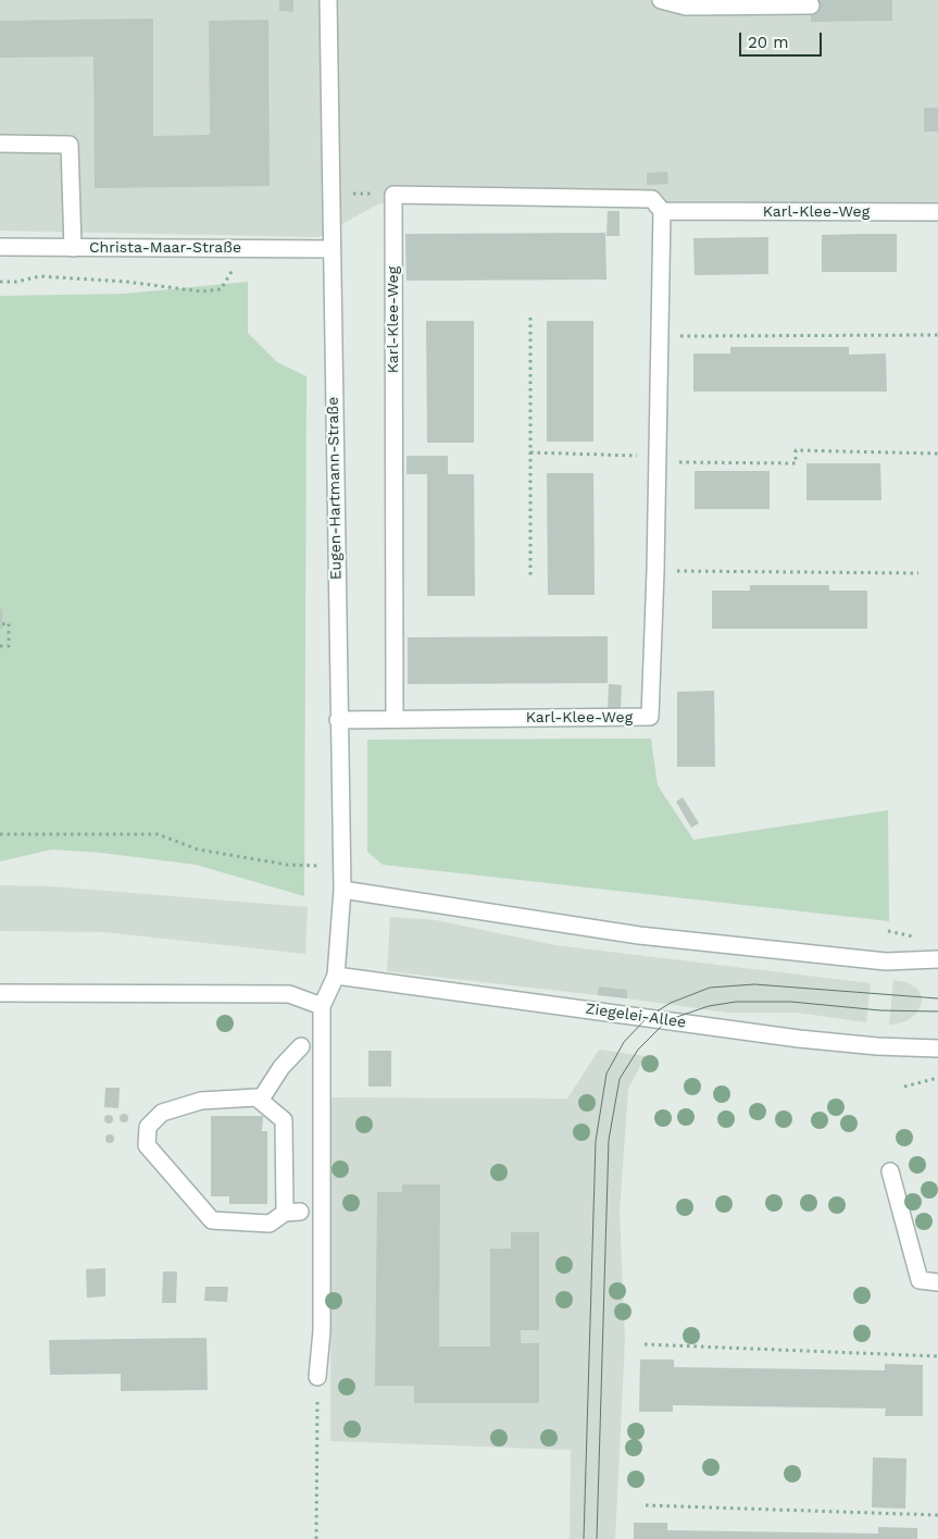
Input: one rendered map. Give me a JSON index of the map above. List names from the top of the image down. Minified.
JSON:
{"streets":{"street":["Karl-Klee-Weg","Christa-Maar-Straße","Eugen-Hartmann-Straße","Ziegelei-Allee"]},"crossings":[["Karl-Klee-Weg","Eugen-Hartmann-Straße"],["Christa-Maar-Straße","Eugen-Hartmann-Straße"],["Eugen-Hartmann-Straße","Ziegelei-Allee"]],"scale_bar":"20 m"}
